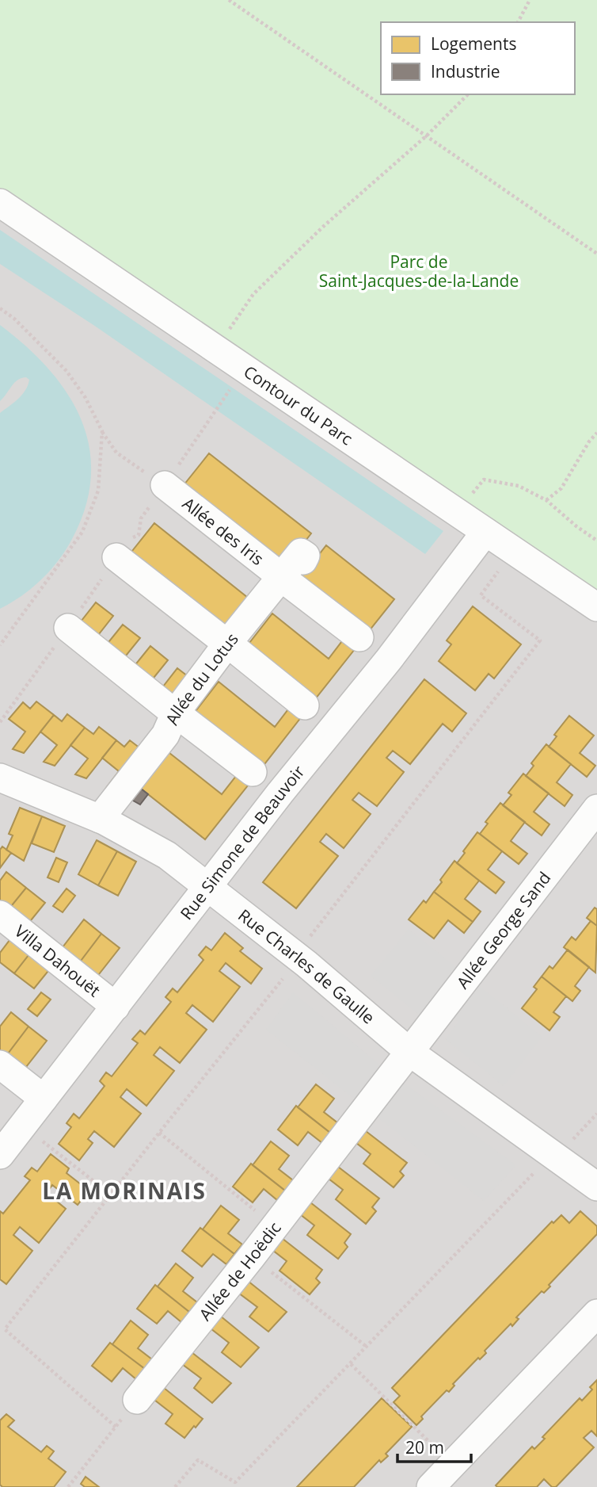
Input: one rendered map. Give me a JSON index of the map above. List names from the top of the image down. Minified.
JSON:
{"streets":{"street":["Contour du Parc","Allée des Iris","Allée du Lotus","Rue Simone de Beauvoir","Allée George Sand","Villa Dahouët","Rue Charles de Gaulle","Allée de Hoëdic"]},"crossings":[["Contour du Parc","Rue Simone de Beauvoir"],["Allée des Iris","Allée du Lotus"],["Allée des Iris","Rue Simone de Beauvoir"],["Allée du Lotus","Rue Charles de Gaulle"],["Rue Simone de Beauvoir","Villa Dahouët"],["Rue Simone de Beauvoir","Rue Charles de Gaulle"],["Allée George Sand","Rue Charles de Gaulle"],["Allée George Sand","Allée de Hoëdic"],["Rue Charles de Gaulle","Allée de Hoëdic"]],"districts":["LA MORINAIS"],"parks":["Parc de Saint-Jacques-de-la-Lande"],"legend":["Logements","Industrie"],"scale_bar":"20 m"}
